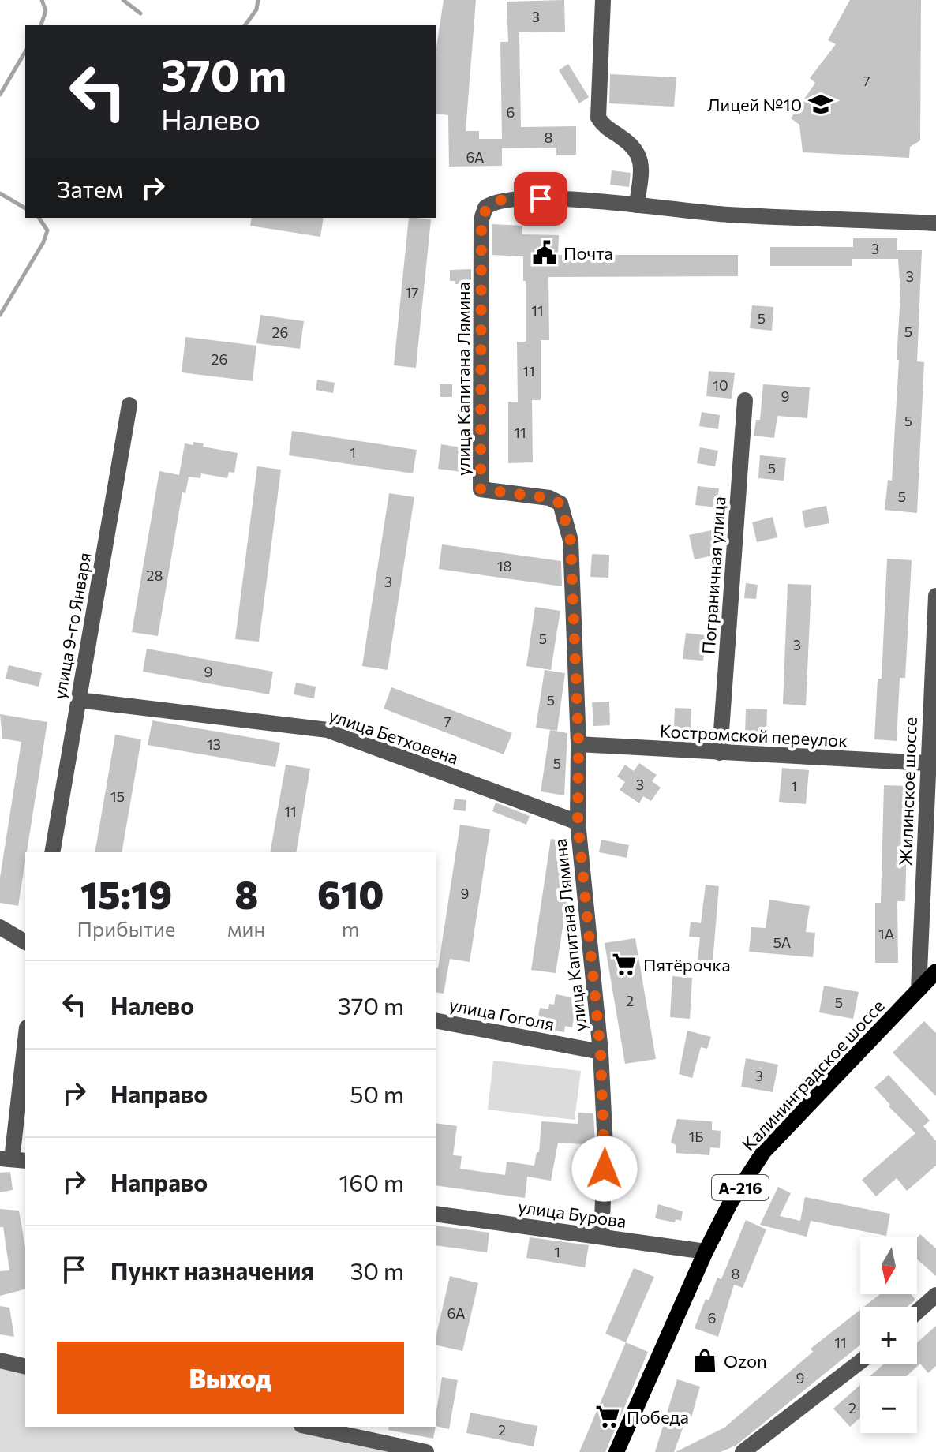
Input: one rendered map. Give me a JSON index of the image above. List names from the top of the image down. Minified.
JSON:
{"streets":{"main road":["Калининградское шоссе","А-216"],"street":["улица Капитана Лямина","Пограничная улица","улица 9-го Января","Костромской переулок","улица Бетховена","Жилинское шоссе","улица Гоголя","улица Бурова"]},"crossings":[["улица Капитана Лямина","Костромской переулок"],["улица Капитана Лямина","улица Бетховена"],["улица Капитана Лямина","улица Гоголя"],["улица Капитана Лямина","улица Бурова"],["Пограничная улица","Костромской переулок"],["улица 9-го Января","улица Бетховена"],["Костромской переулок","Жилинское шоссе"],["Жилинское шоссе","Калининградское шоссе"],["Калининградское шоссе","улица Бурова"]],"places":{"school or university":["Лицей №10"],"public building":["Почта"],"supermarket":["Пятёрочка","Победа"],"shop":["Ozon"]},"house_numbers":["3","7","6","8","6А","3","3","17","11","5","5","26","26","11","10","9","5","11","1","5","5","18","28","3","5","3","9","5","7","13","5","3","1","15","11","9","1А","5А","2","5","3","1Б","1","8","6А","6","11","9","2","2"],"north":"bottom","page":{"turn":["370 m","Налево"],"then":"Затем","eta":["15:19","Прибытие","8","мин","610","m"],"list":[{"name":"Налево","value":"370 m"},{"name":"Направо","value":"50 m"},{"name":"Направо","value":"160 m"},{"name":"Пункт назначения","value":"30 m"}],"map_buttons":["+","−"],"buttons":"Выход"}}
